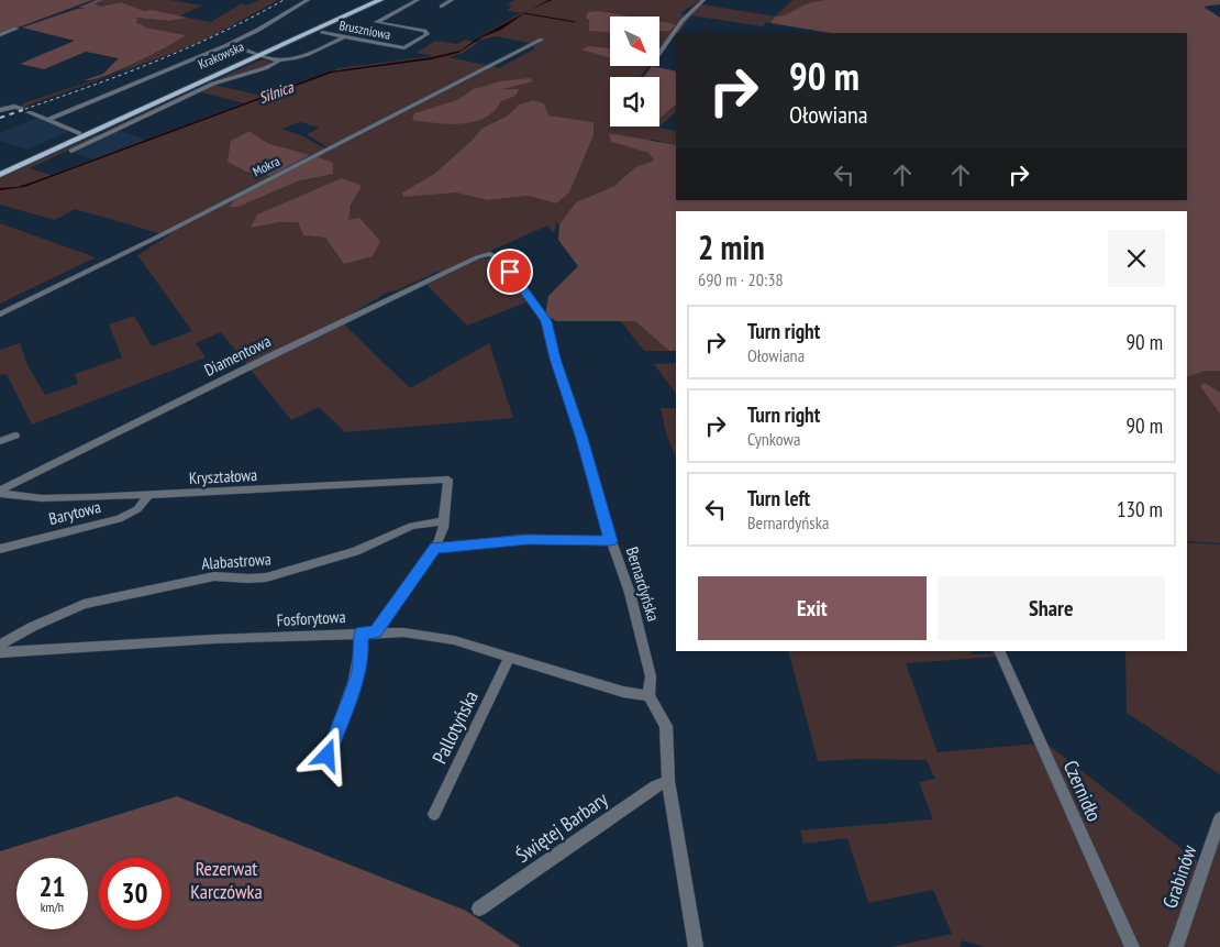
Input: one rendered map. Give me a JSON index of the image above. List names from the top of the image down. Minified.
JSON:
{"streets":{"main road":["Krakowska"],"street":["Bruszniowa","Mokra","Diamentowa","Kryształowa","Barytowa","Alabastrowa","Bernardyńska","Fosforytowa","Pallotyńska","Czernidło","Świętej Barbary","Grabinów"]},"crossings":[["Bruszniowa","Krakowska"],["Diamentowa","Kryształowa"],["Diamentowa","Bernardyńska"],["Kryształowa","Barytowa"],["Kryształowa","Alabastrowa"],["Bernardyńska","Fosforytowa"],["Fosforytowa","Pallotyńska"]],"water":["Silnica"],"parks":["Rezerwat Karczówka"],"north":"bottom right","page":{"turn":["90 m","Ołowiana"],"heading":["2 min","690 m · 20:38"],"list":[{"name":"Turn right","note":"Ołowiana","value":"90 m"},{"name":"Turn right","note":"Cynkowa","value":"90 m"},{"name":"Turn left","note":"Bernardyńska","value":"130 m"}],"buttons":["Exit","Share"],"speed":"21 km/h","limit":"30"}}
